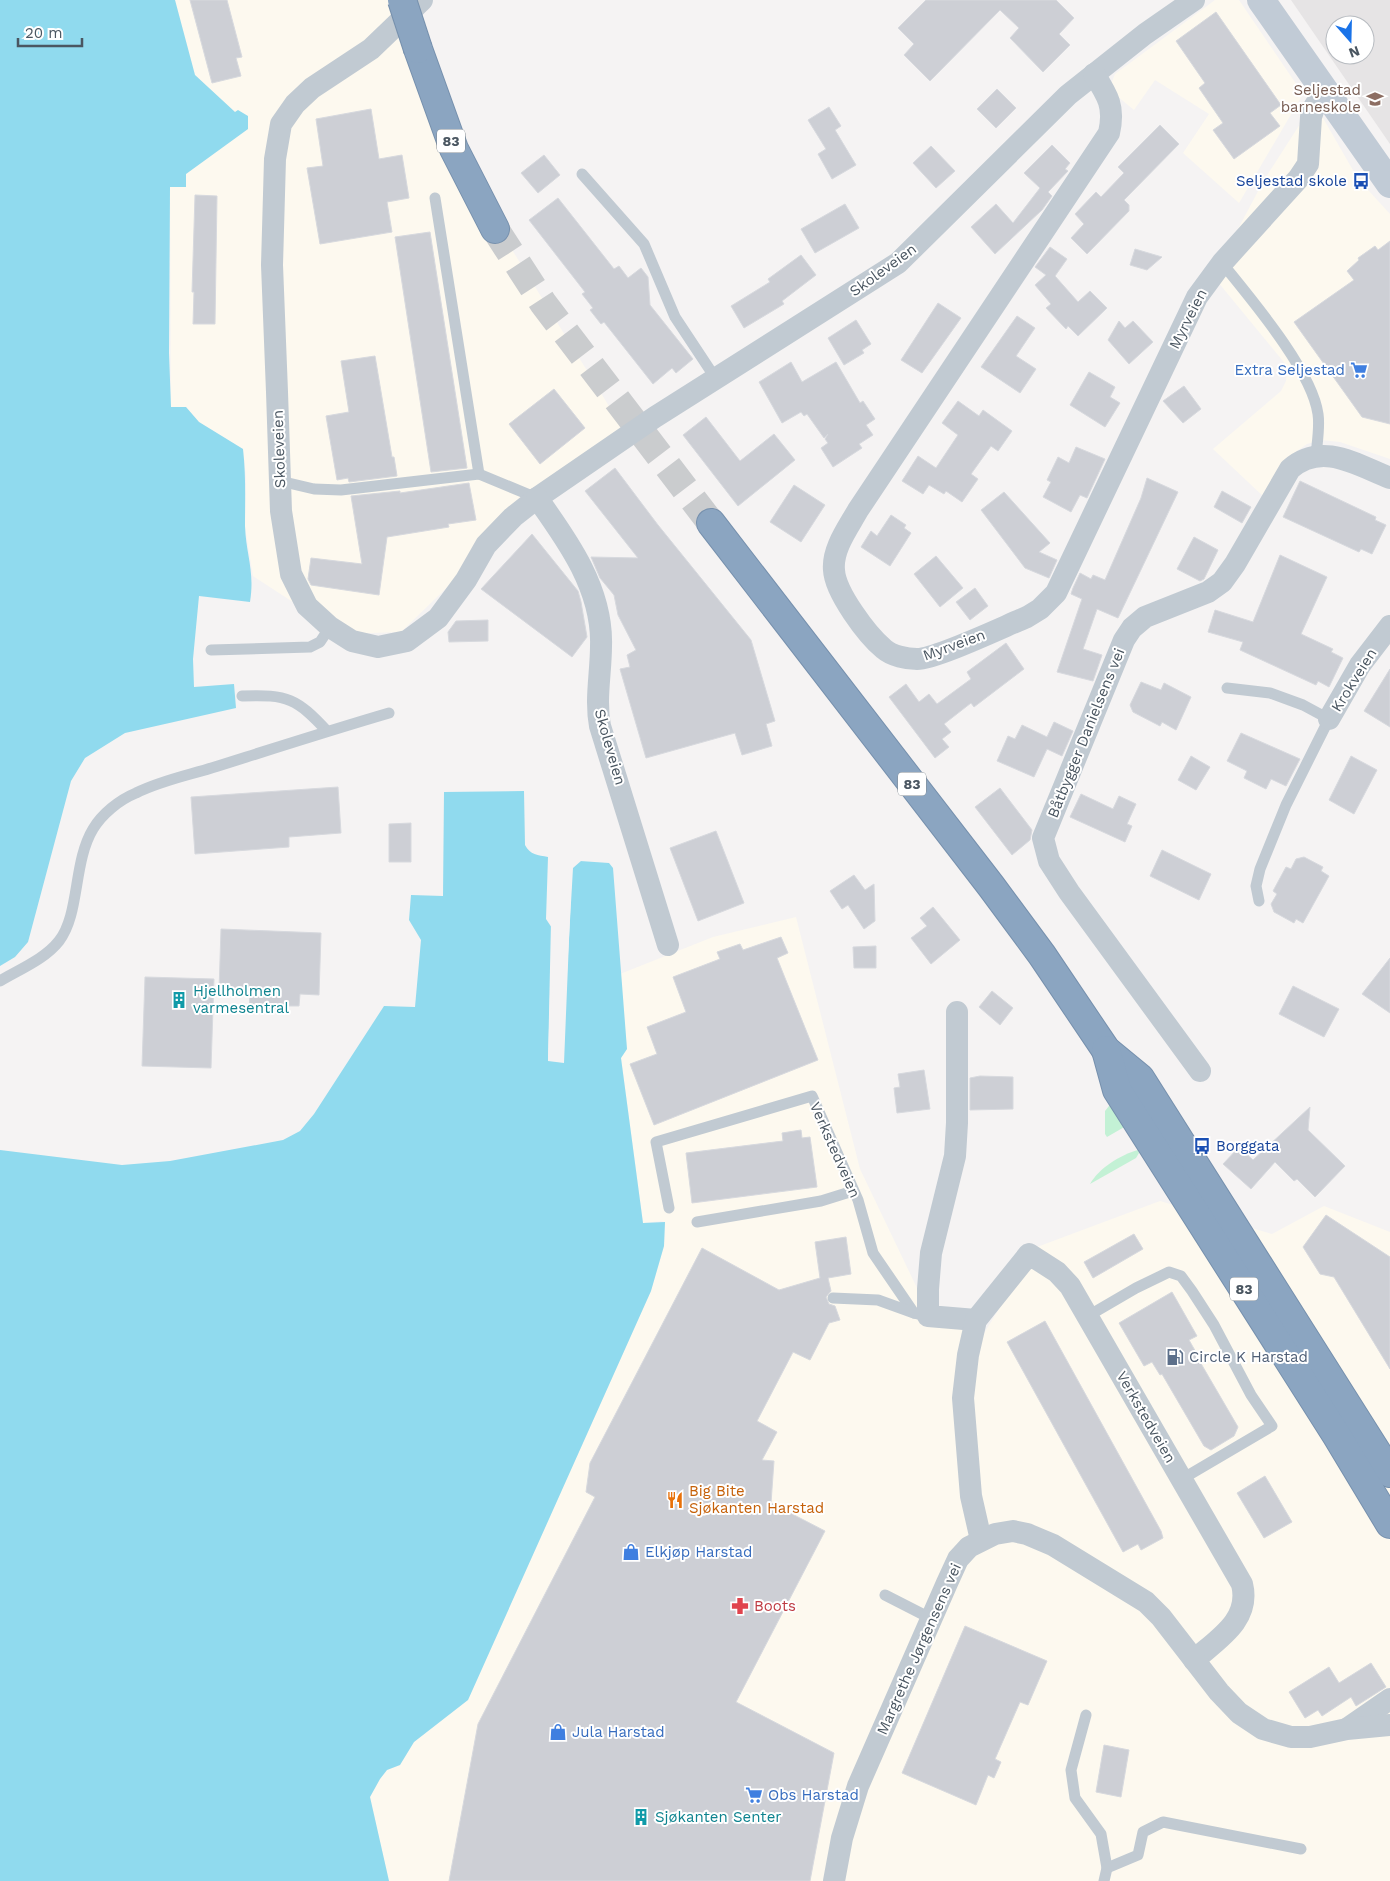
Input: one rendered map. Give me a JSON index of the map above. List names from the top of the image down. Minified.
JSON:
{"streets":{"highway":["83"],"street":["Skoleveien","Myrveien","Krokveien","Båtbygger Danielsens vei","Verkstedveien","Margrethe Jørgensens vei"]},"crossings":[["Skoleveien","Myrveien"],["Verkstedveien","Margrethe Jørgensens vei"]],"places":{"school or university":["Seljestad barneskole"],"bus stop":["Seljestad skole","Borggata"],"supermarket":["Extra Seljestad","Obs Harstad"],"building":["Hjellholmen varmesentral","Sjøkanten Senter"],"fuel station":["Circle K Harstad"],"restaurant":["Big Bite Sjøkanten Harstad"],"shop":["Elkjøp Harstad","Jula Harstad"],"pharmacy":["Boots"]},"scale_bar":"20 m","north":"bottom"}
